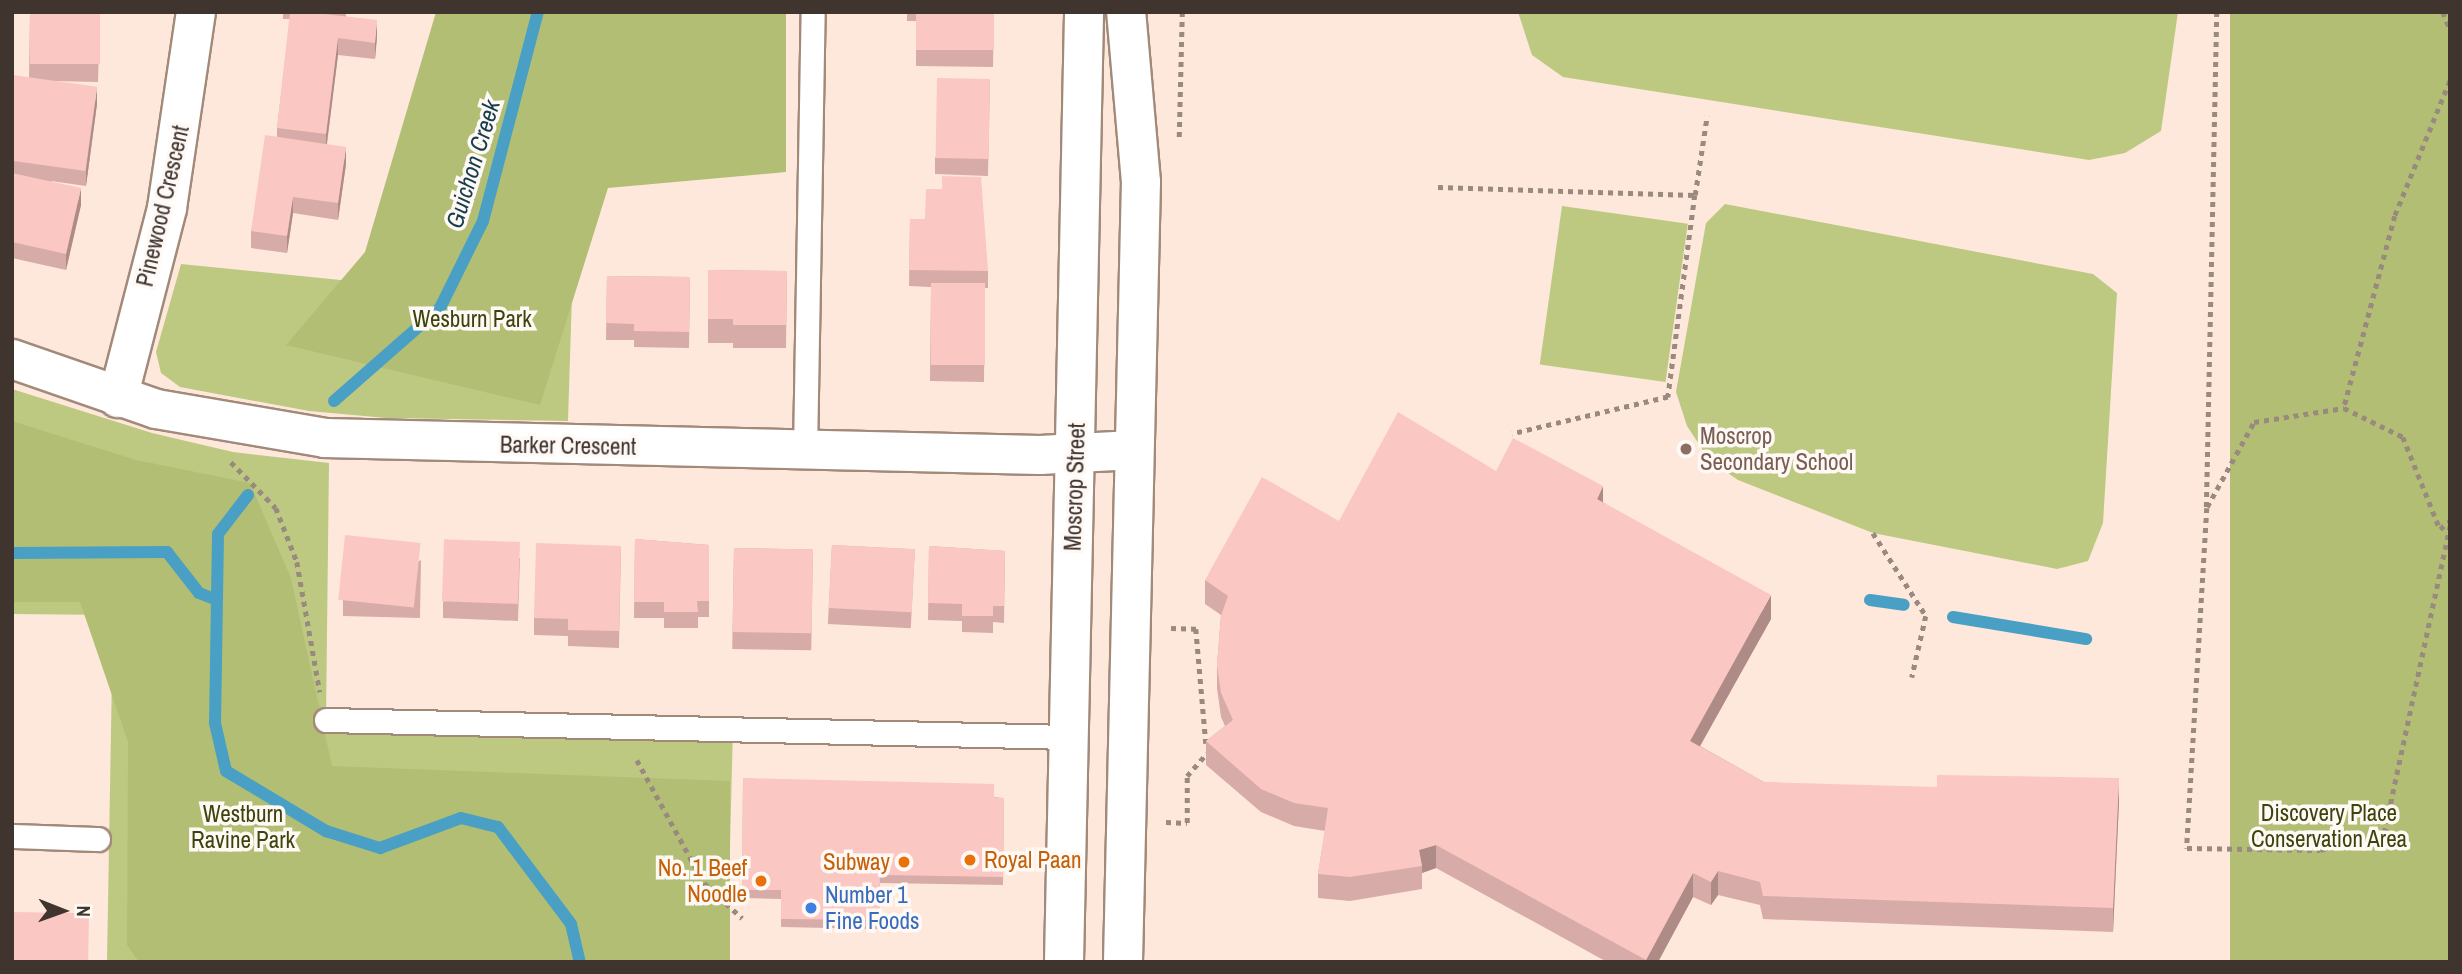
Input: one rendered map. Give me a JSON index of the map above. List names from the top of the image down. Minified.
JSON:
{"streets":{"street":["Pinewood Crescent","Barker Crescent","Moscrop Street"]},"crossings":[["Pinewood Crescent","Barker Crescent"],["Barker Crescent","Moscrop Street"]],"water":["Guichon Creek"],"parks":["Wesburn Park","Discovery Place Conservation Area","Westburn Ravine Park"],"places":["Moscrop Secondary School","Royal Paan","Subway","No. 1 Beef Noodle","Number 1 Fine Foods"],"north":"right"}
